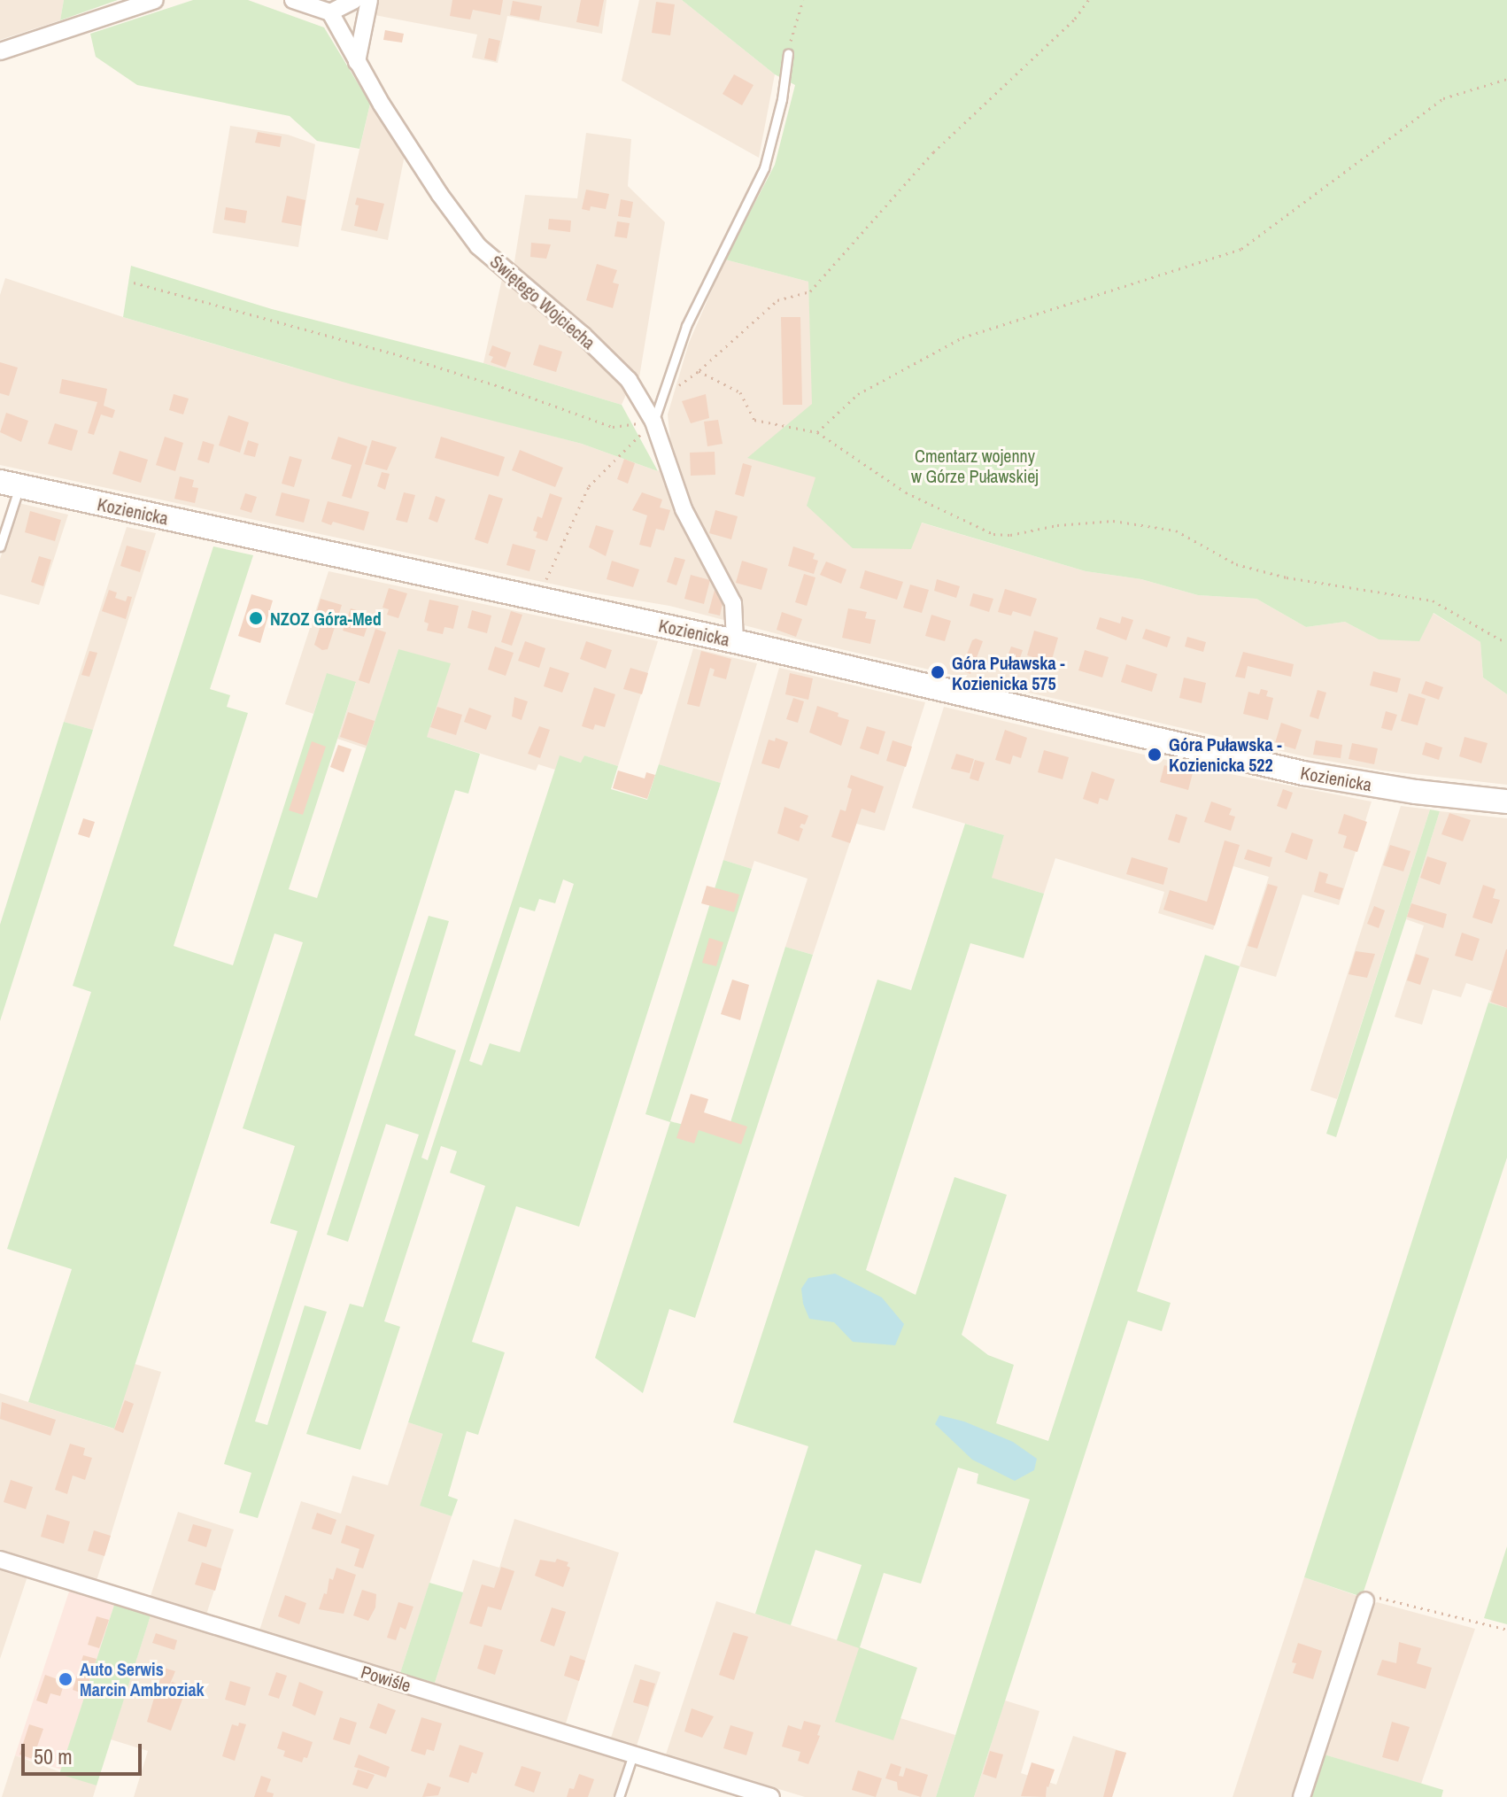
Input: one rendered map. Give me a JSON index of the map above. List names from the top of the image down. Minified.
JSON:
{"streets":{"main road":["Kozienicka"],"street":["Świętego Wojciecha","Powiśle"]},"crossings":[["Świętego Wojciecha","Kozienicka"]],"parks":["Cmentarz wojenny w Górze Puławskiej"],"places":["NZOZ Góra-Med","Góra Puławska - Kozienicka 575","Góra Puławska - Kozienicka 522","Auto Serwis Marcin Ambroziak"],"scale_bar":"50 m"}
